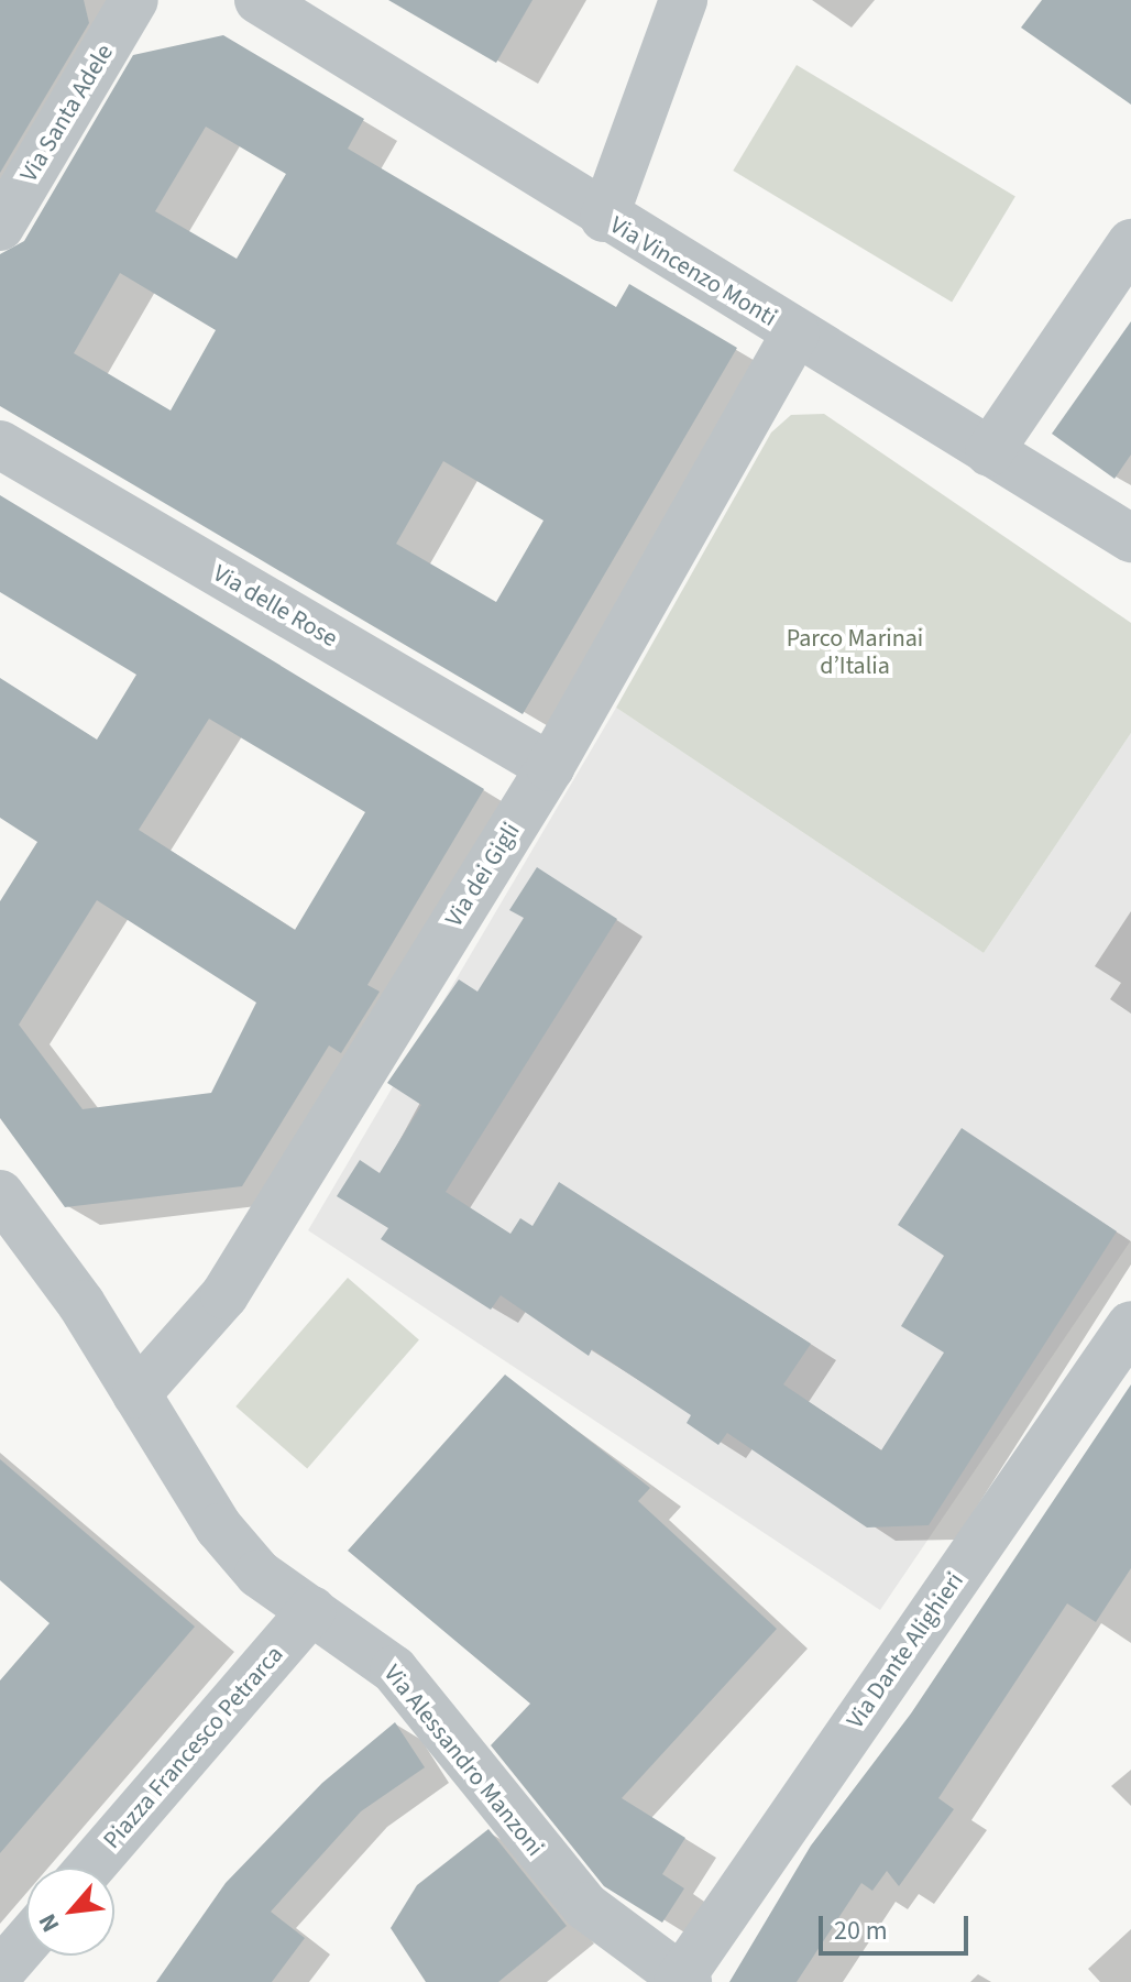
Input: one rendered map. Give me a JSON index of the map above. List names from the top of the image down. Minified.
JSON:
{"streets":{"street":["Via Santa Adele","Via Vincenzo Monti","Via delle Rose","Via dei Gigli","Via Dante Alighieri","Piazza Francesco Petrarca","Via Alessandro Manzoni"]},"crossings":[["Via Vincenzo Monti","Via dei Gigli"],["Via delle Rose","Via dei Gigli"],["Via dei Gigli","Via Alessandro Manzoni"],["Via Dante Alighieri","Via Alessandro Manzoni"],["Piazza Francesco Petrarca","Via Alessandro Manzoni"]],"parks":["Parco Marinai d’Italia"],"scale_bar":"20 m","north":"bottom left"}
